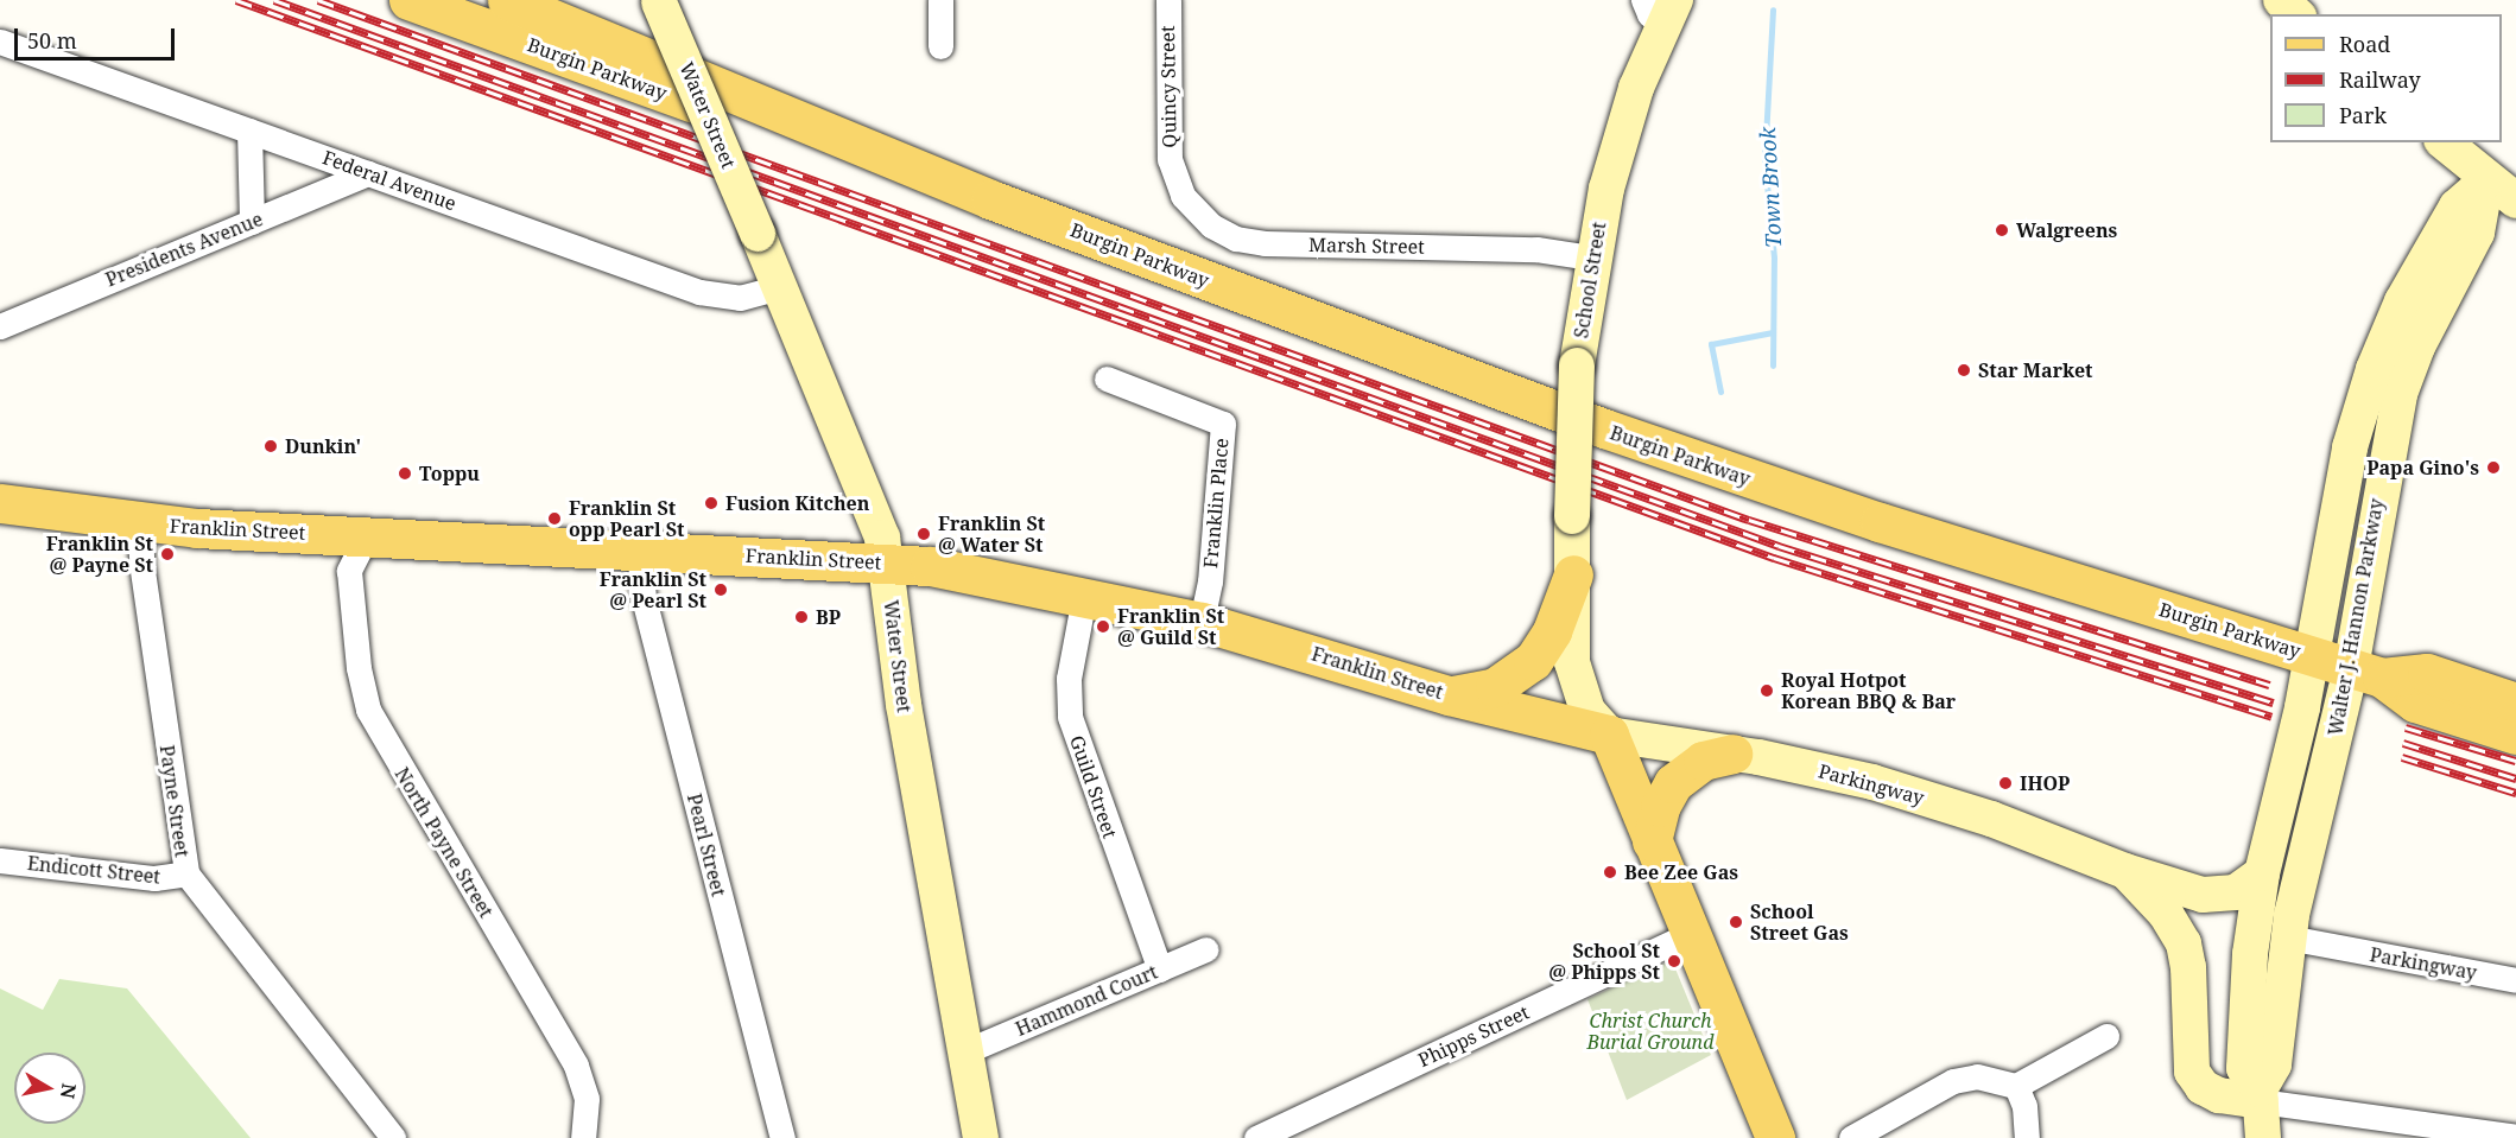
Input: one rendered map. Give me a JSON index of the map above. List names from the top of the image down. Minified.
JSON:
{"streets":{"main road":["Burgin Parkway","School Street","Franklin Street"],"street":["Quincy Street","Water Street","Federal Avenue","Marsh Street","Presidents Avenue","Franklin Place","Walter J. Hannon Parkway","Parkingway","Guild Street","Payne Street","North Payne Street","Pearl Street","Endicott Street","Hammond Court","Phipps Street"]},"crossings":[["Burgin Parkway","Walter J. Hannon Parkway"],["Quincy Street","Marsh Street"],["Water Street","Federal Avenue"],["Water Street","Franklin Street"],["Water Street","Hammond Court"],["Federal Avenue","Presidents Avenue"],["Marsh Street","School Street"],["School Street","Franklin Street"],["School Street","Parkingway"],["School Street","Phipps Street"],["Franklin Place","Franklin Street"],["Franklin Street","Parkingway"],["Franklin Street","Guild Street"],["Franklin Street","Payne Street"],["Franklin Street","North Payne Street"],["Franklin Street","Pearl Street"],["Walter J. Hannon Parkway","Parkingway"],["Guild Street","Hammond Court"],["Payne Street","Endicott Street"]],"water":["Town Brook"],"parks":["Christ Church Burial Ground"],"places":["Walgreens","Star Market","Dunkin'","Papa Gino's","Toppu","Fusion Kitchen","Franklin St opp Pearl St","Franklin St @ Water St","Franklin St @ Payne St","Franklin St @ Pearl St","BP","Franklin St @ Guild St","Royal Hotpot Korean BBQ & Bar","IHOP","Bee Zee Gas","School Street Gas","School St @ Phipps St"],"legend":["Road","Railway","Park"],"scale_bar":"50 m","north":"right"}
